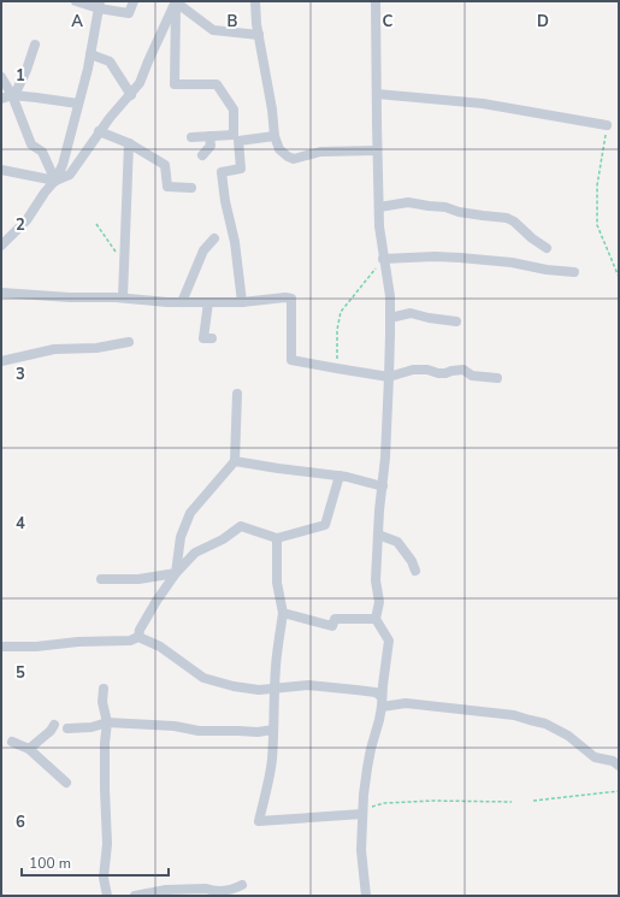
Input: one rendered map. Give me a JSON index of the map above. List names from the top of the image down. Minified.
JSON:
{"scale_bar":"100 m","grid":{"columns":["A","B","C","D"],"rows":["1","2","3","4","5","6"]}}
